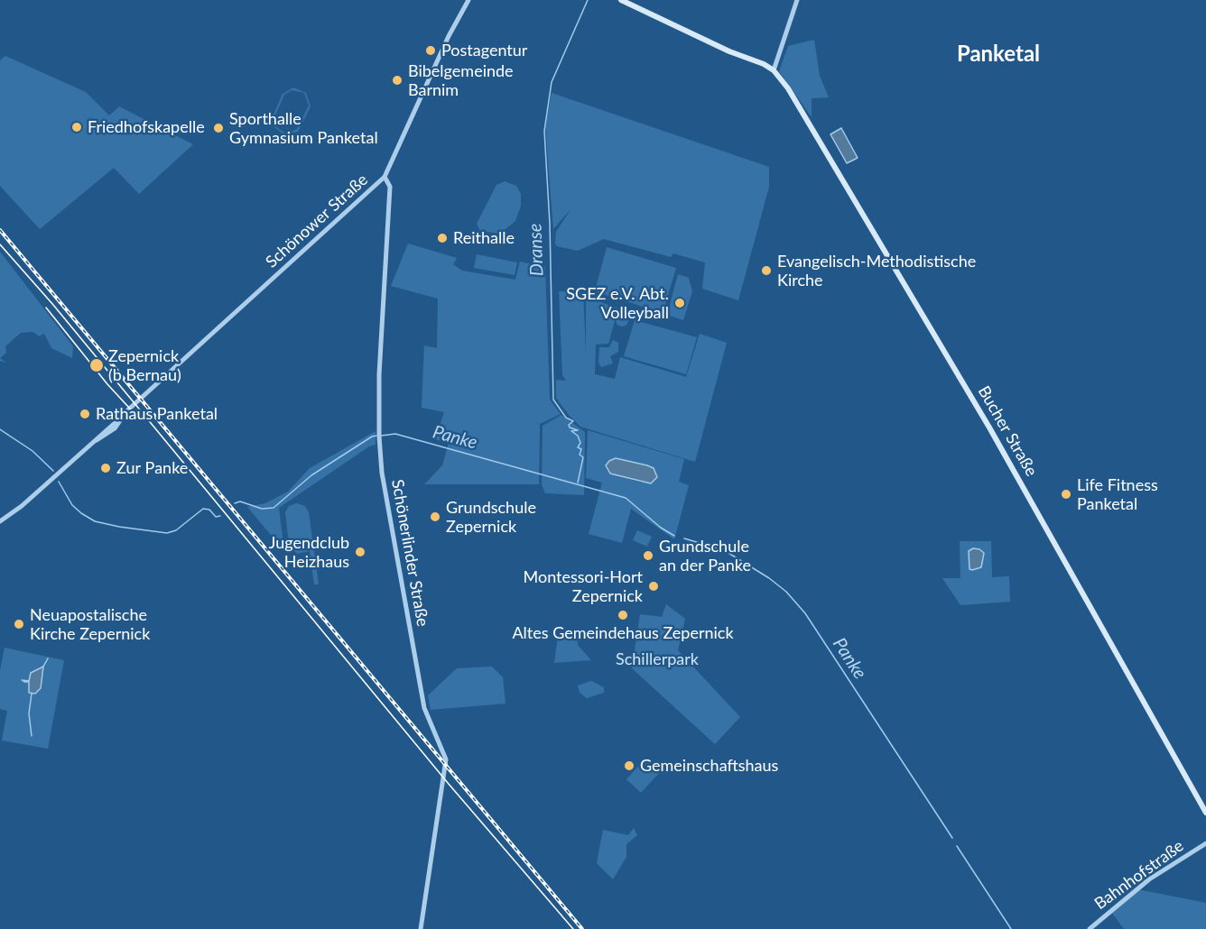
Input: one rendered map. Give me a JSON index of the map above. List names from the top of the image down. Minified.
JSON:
{"streets":{"main road":["Bucher Straße"],"street":["Schönower Straße","Schönerlinder Straße","Bahnhofstraße"]},"crossings":[["Schönower Straße","Schönerlinder Straße"]],"districts":["Panketal"],"water":["Dranse","Panke"],"parks":["Schillerpark"],"places":["Postagentur","Bibelgemeinde Barnim","Friedhofskapelle","Sporthalle Gymnasium Panketal","Reithalle","Evangelisch-Methodistische Kirche","SGEZ e.V. Abt. Volleyball","Zepernick (b Bernau)","Rathaus Panketal","Zur Panke","Life Fitness Panketal","Grundschule Zepernick","Jugendclub Heizhaus","Grundschule an der Panke","Montessori-Hort Zepernick","Altes Gemeindehaus Zepernick","Neuapostalische Kirche Zepernick","Gemeinschaftshaus"]}
